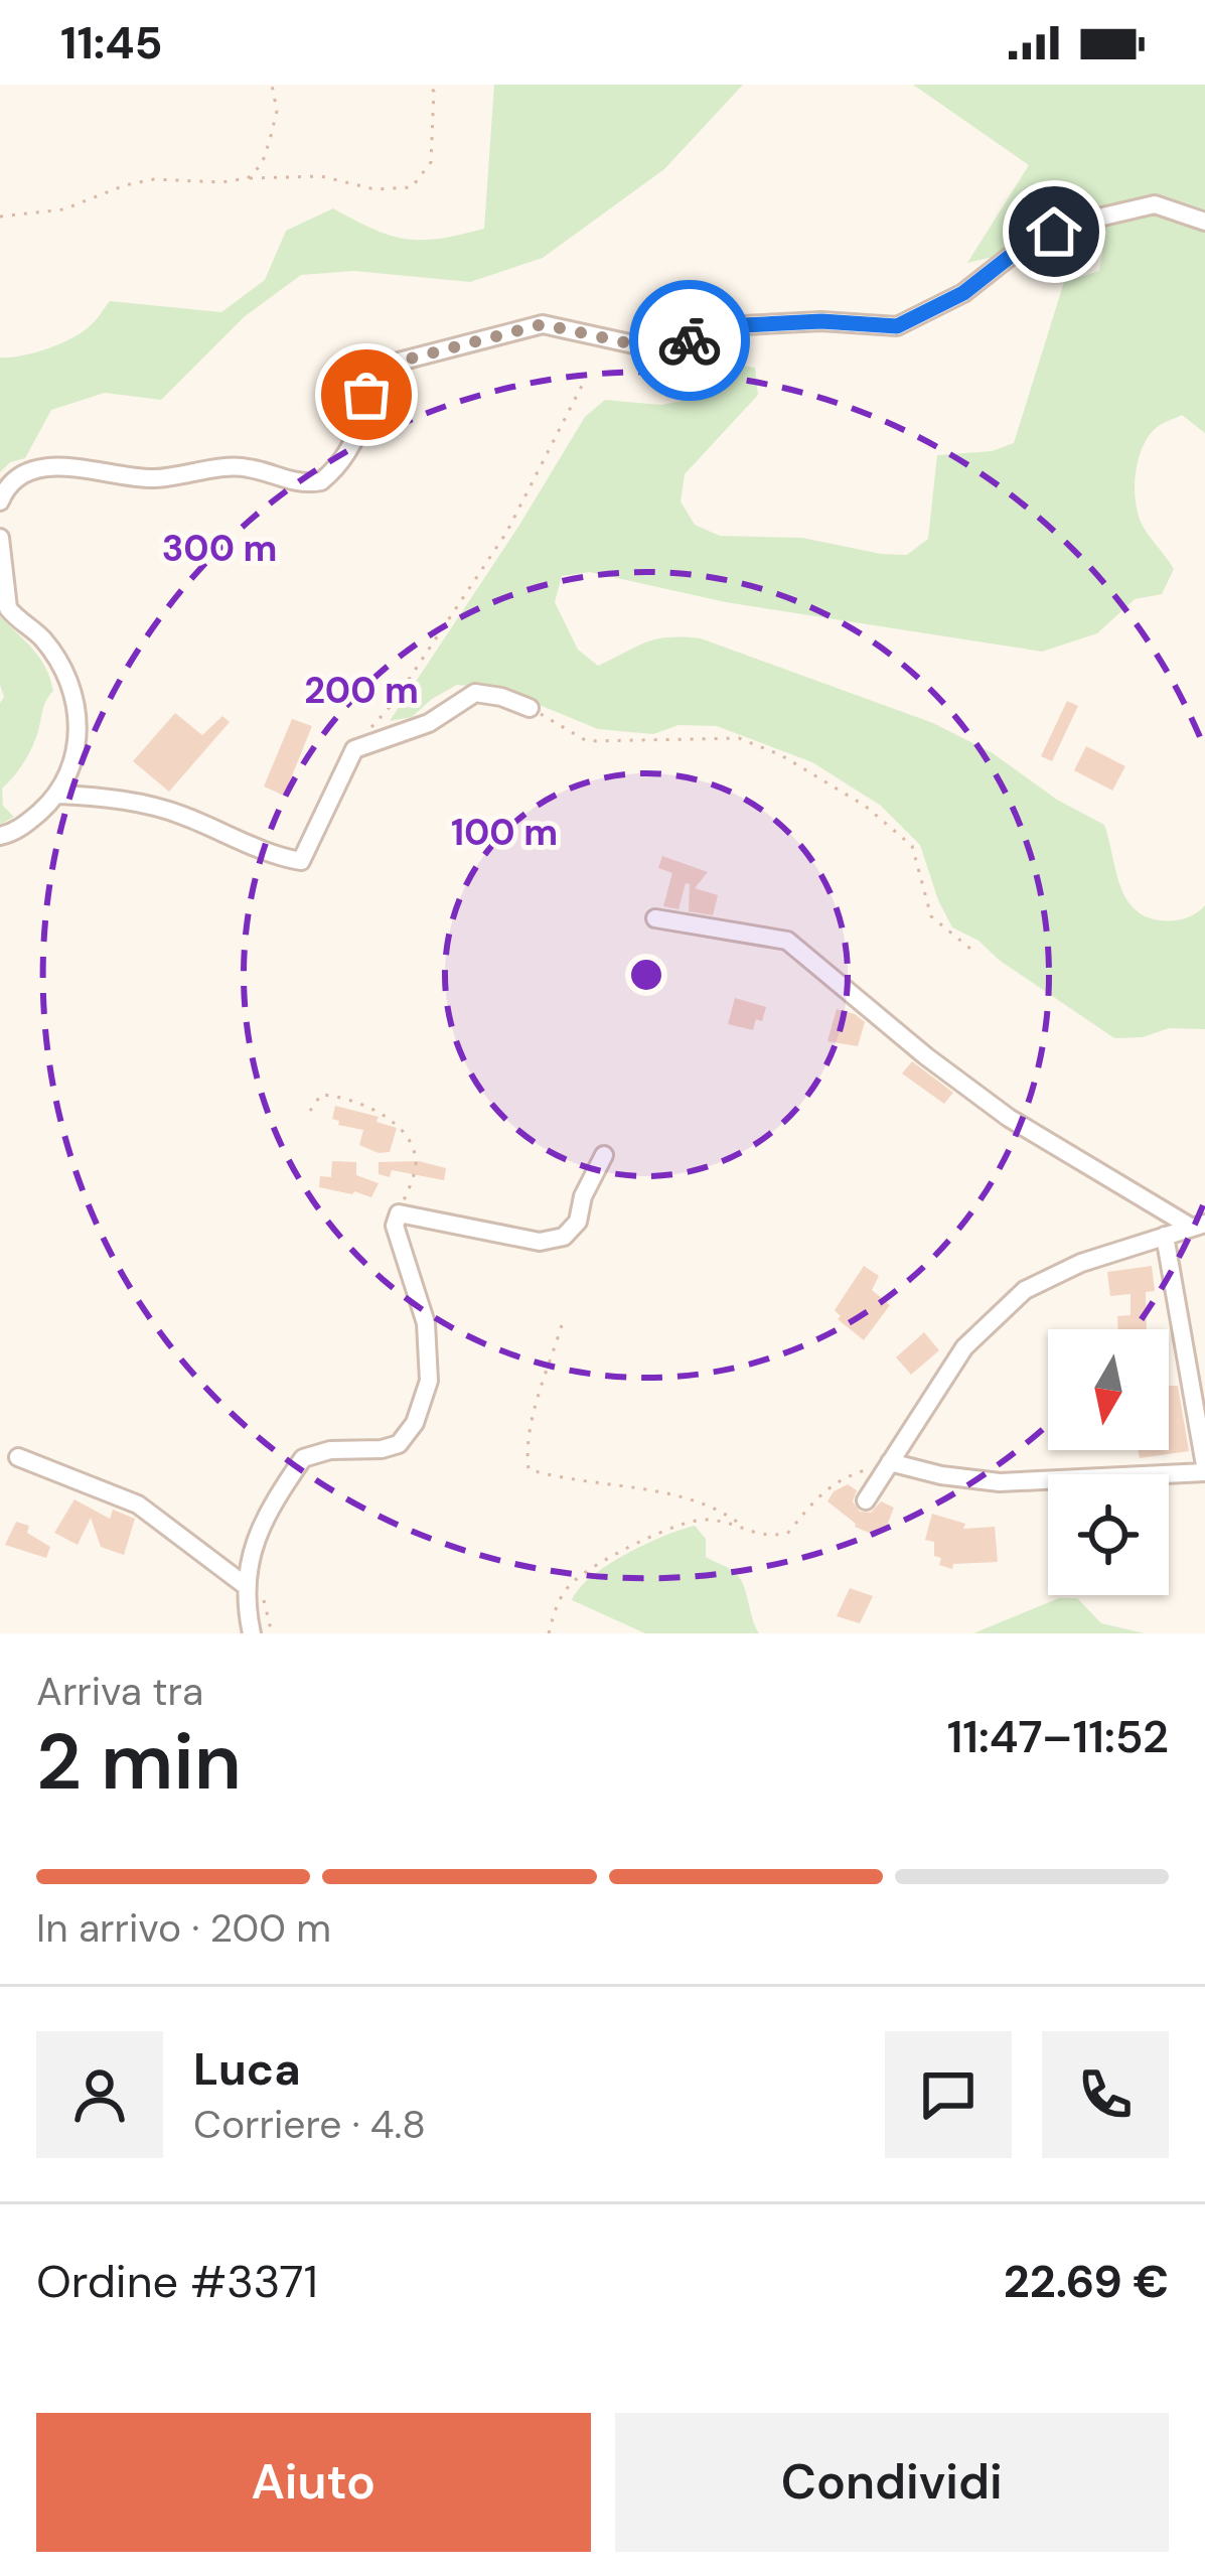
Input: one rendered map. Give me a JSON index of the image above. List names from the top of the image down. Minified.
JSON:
{"north":"bottom","page":{"status":"11:45","heading":["2 min","Arriva tra","11:47–11:52"],"panel":["Luca","Corriere · 4.8","Ordine #3371","22.69 €"],"bar":"In arrivo · 200 m","buttons":["Aiuto","Condividi"]},"rings":["300 m","200 m","100 m"]}
